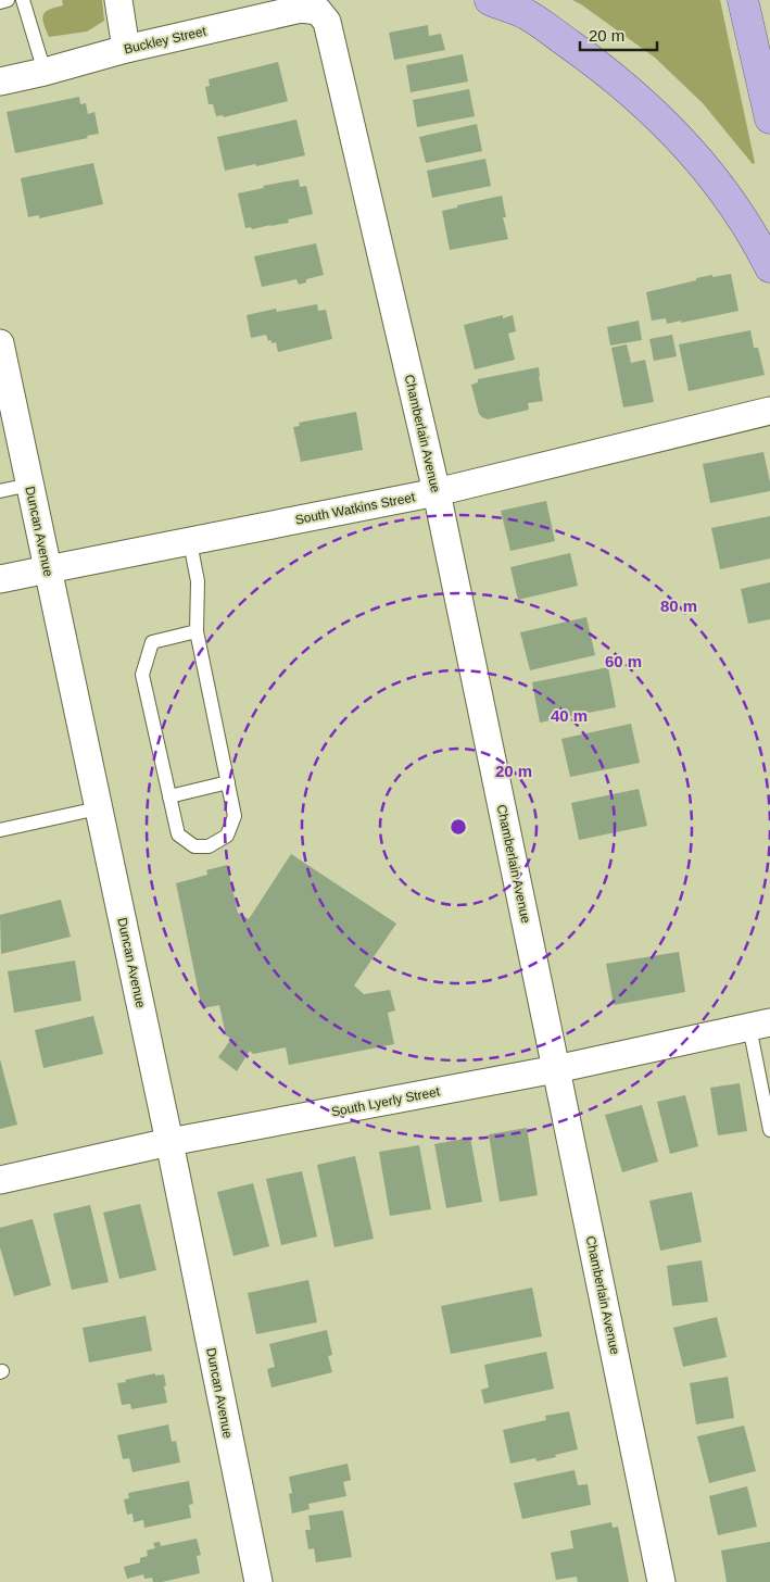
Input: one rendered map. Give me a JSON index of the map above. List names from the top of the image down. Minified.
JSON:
{"streets":{"street":["Buckley Street","Chamberlain Avenue","South Watkins Street","Duncan Avenue","South Lyerly Street"]},"crossings":[["Buckley Street","Chamberlain Avenue"],["Chamberlain Avenue","South Watkins Street"],["Chamberlain Avenue","South Lyerly Street"],["South Watkins Street","Duncan Avenue"],["Duncan Avenue","South Lyerly Street"]],"scale_bar":"20 m","rings":["80 m","60 m","40 m","20 m"]}
